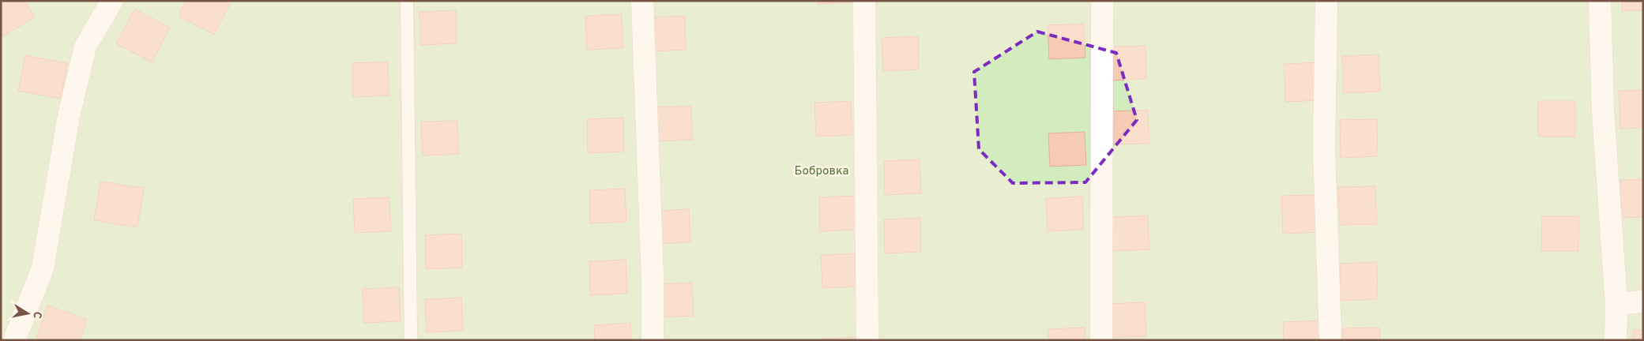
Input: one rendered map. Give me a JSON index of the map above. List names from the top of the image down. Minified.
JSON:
{"parks":["Бобровка"],"north":"right"}
